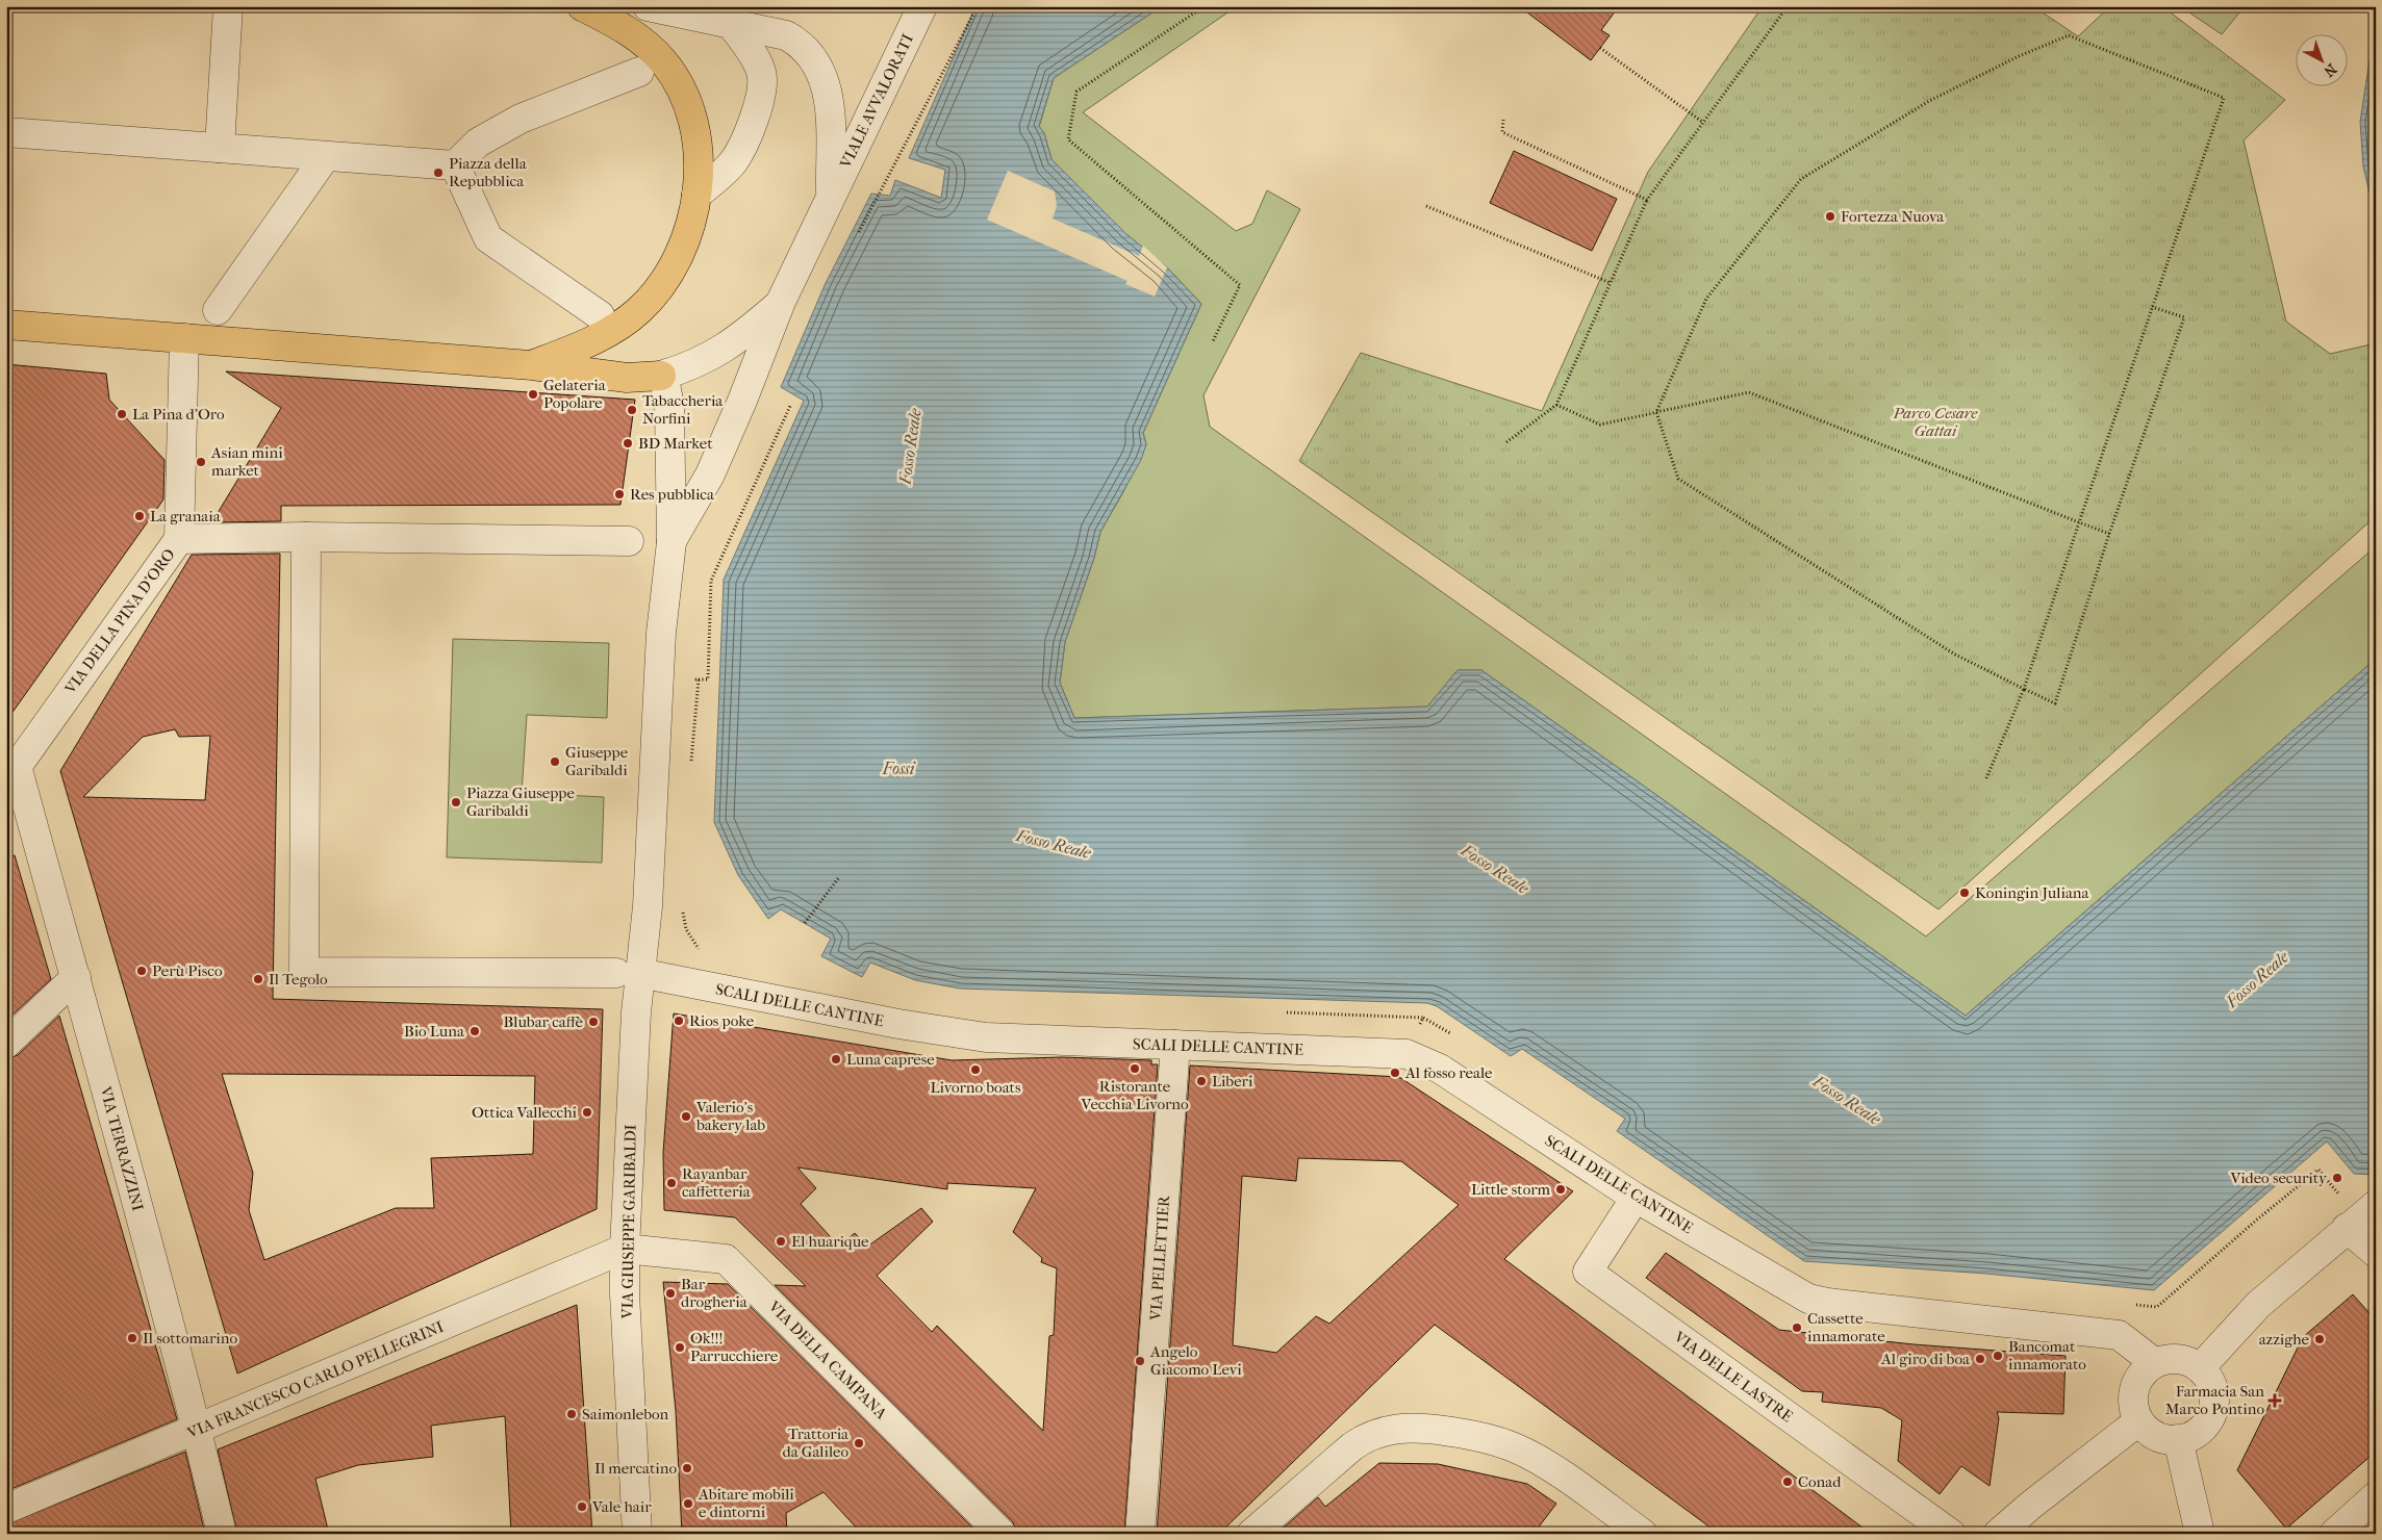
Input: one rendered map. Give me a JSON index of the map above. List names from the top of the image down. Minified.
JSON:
{"streets":{"street":["VIALE AVVALORATI","VIA DELLA PINA D'ORO","SCALI DELLE CANTINE","VIA TERRAZZINI","VIA GIUSEPPE GARIBALDI","VIA PELLETTIER","VIA DELLA CAMPANA","VIA DELLE LASTRE","VIA FRANCESCO CARLO PELLEGRINI"]},"crossings":[["VIA DELLA PINA D'ORO","VIA TERRAZZINI"],["SCALI DELLE CANTINE","VIA GIUSEPPE GARIBALDI"],["SCALI DELLE CANTINE","VIA PELLETTIER"],["SCALI DELLE CANTINE","VIA DELLE LASTRE"],["VIA TERRAZZINI","VIA FRANCESCO CARLO PELLEGRINI"],["VIA GIUSEPPE GARIBALDI","VIA DELLA CAMPANA"],["VIA GIUSEPPE GARIBALDI","VIA FRANCESCO CARLO PELLEGRINI"],["VIA DELLA CAMPANA","VIA FRANCESCO CARLO PELLEGRINI"]],"water":["Fosso Reale","Fossi"],"parks":["Parco Cesare Gattai"],"places":{"other":["Piazza della Repubblica","Fortezza Nuova","Gelateria Popolare","Tabaccheria Norfini","La Pina d'Oro","BD Market","Asian mini market","Res pubblica","La granaia","Giuseppe Garibaldi","Piazza Giuseppe Garibaldi","Koningin Juliana","Perù Pisco","Il Tegolo","Rios poke","Blubar caffè","Bio Luna","Luna caprese","Ristorante Vecchia Livorno","Livorno boats","Al fosso reale","Liberi","Ottica Vallecchi","Valerio's bakery lab","Video security","Rayanbar caffetteria","Little storm","El huarique","Bar drogheria","Cassette innamorate","Il sottomarino","azzighe","Ok!!! Parrucchiere","Bancomat innamorato","Al giro di boa","Angelo Giacomo Levi","Saimonlebon","Trattoria da Galileo","Il mercatino","Conad","Abitare mobili e dintorni","Vale hair"],"health":["Farmacia San Marco Pontino"]},"north":"bottom right"}
